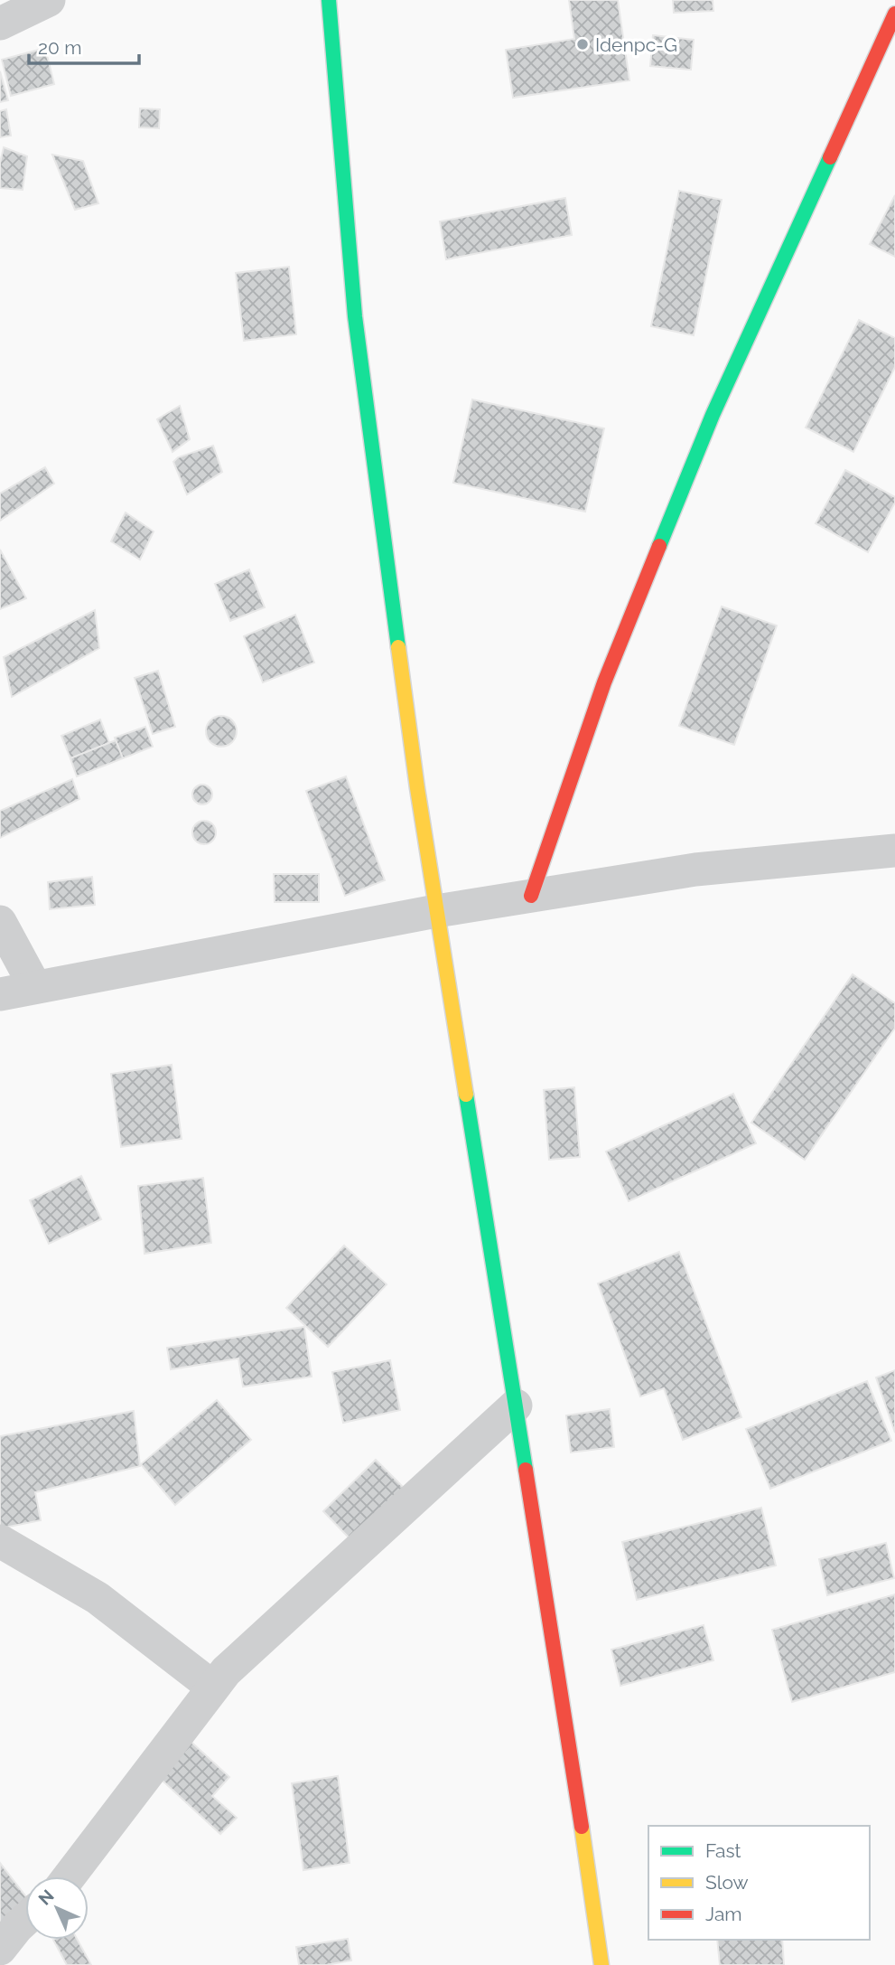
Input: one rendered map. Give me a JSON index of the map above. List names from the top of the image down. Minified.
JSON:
{"places":["Idenpc-G"],"legend":["Fast","Slow","Jam"],"scale_bar":"20 m","north":"top left"}
